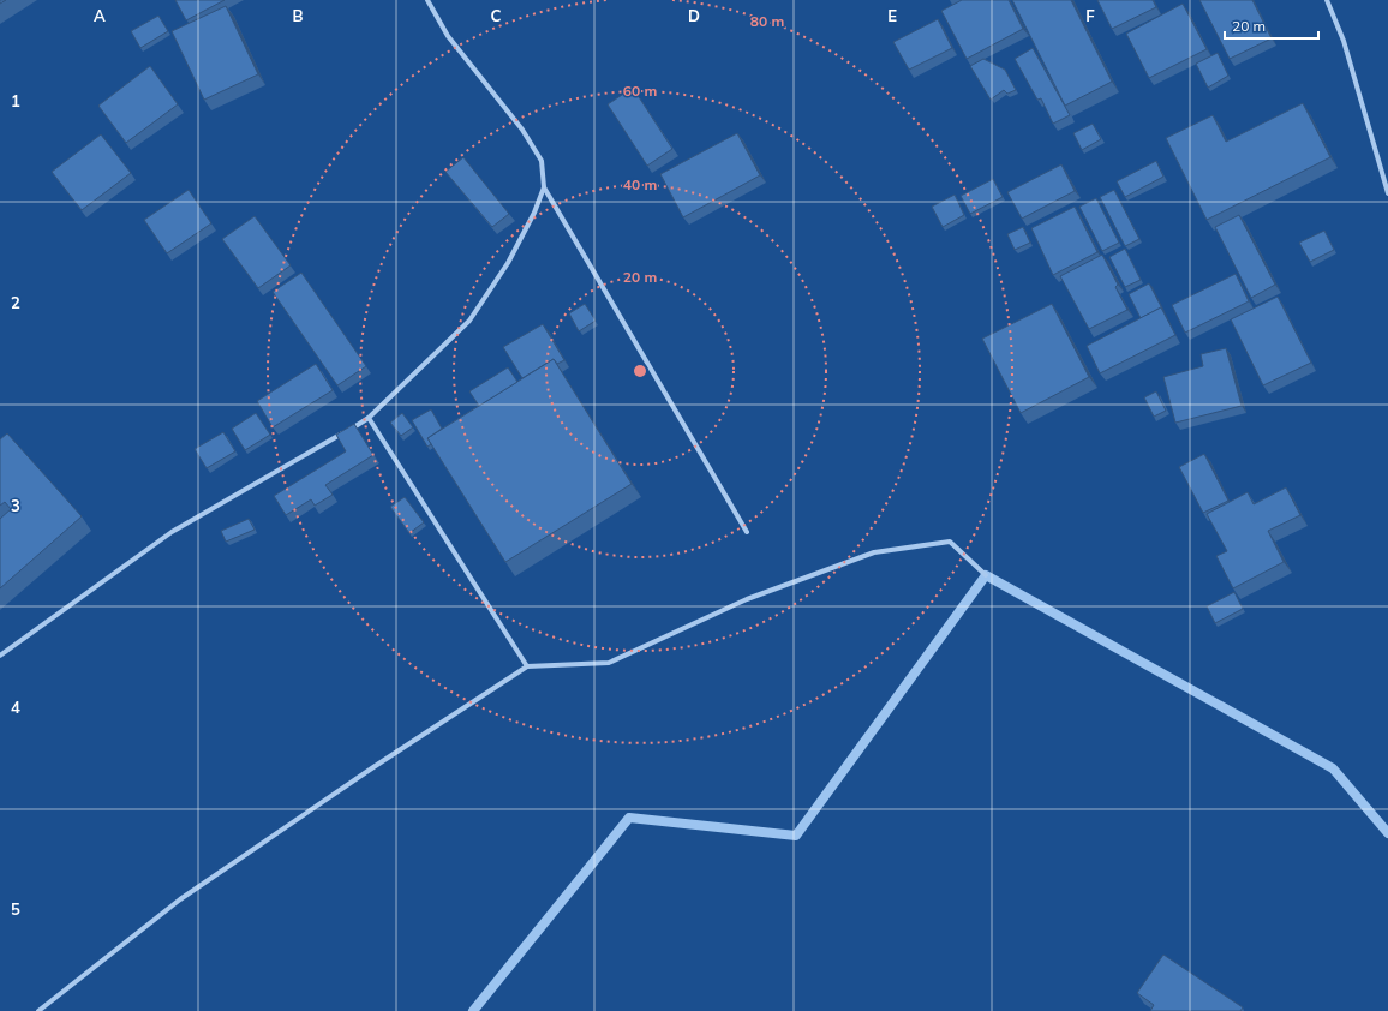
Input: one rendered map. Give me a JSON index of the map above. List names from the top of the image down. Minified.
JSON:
{"scale_bar":"20 m","grid":{"columns":["A","B","C","D","E","F"],"rows":["1","2","3","4","5"]},"rings":["80 m","60 m","40 m","20 m"]}
